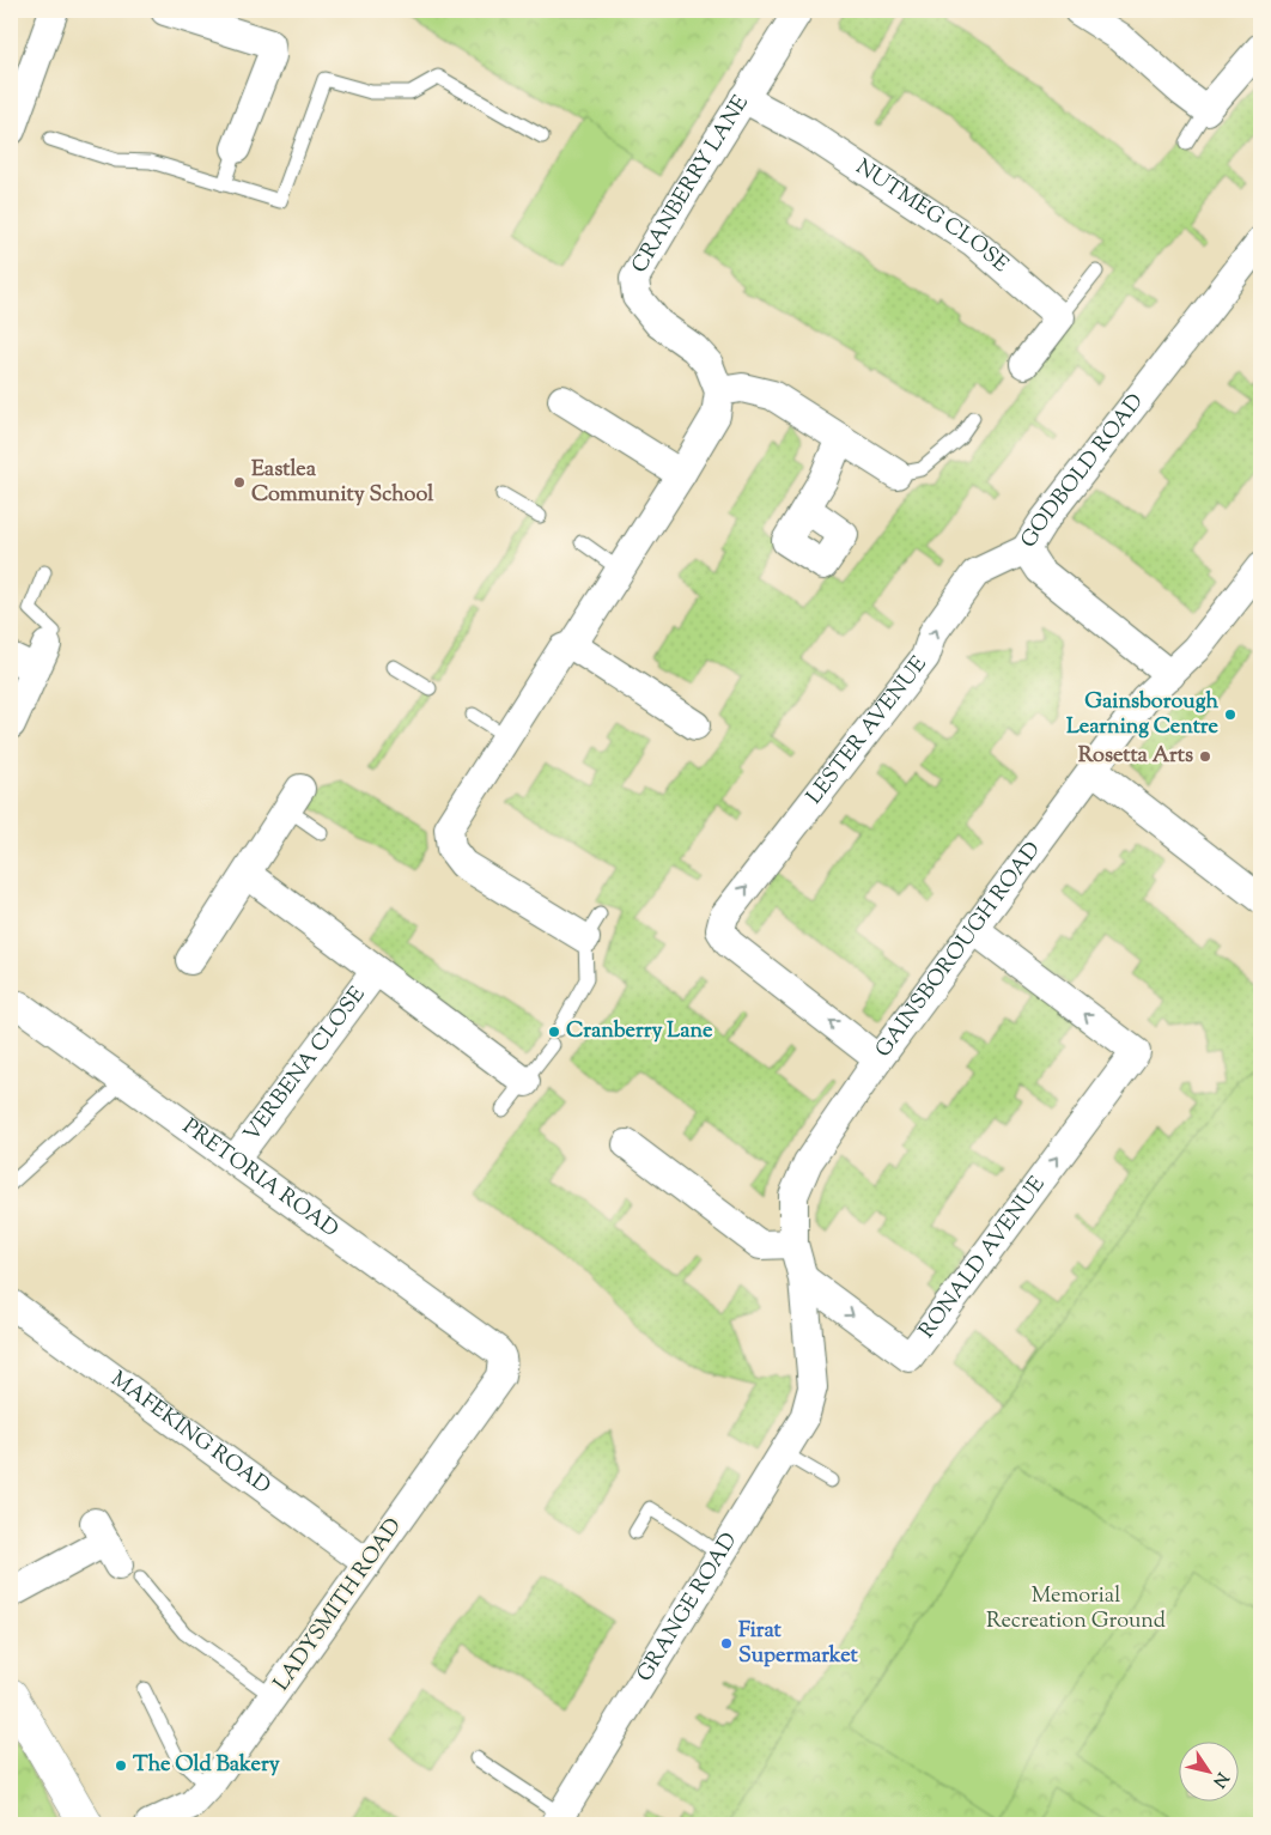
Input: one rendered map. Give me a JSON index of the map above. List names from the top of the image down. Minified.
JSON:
{"streets":{"street":["CRANBERRY LANE","NUTMEG CLOSE","GODBOLD ROAD","LESTER AVENUE","GAINSBOROUGH ROAD","VERBENA CLOSE","PRETORIA ROAD","RONALD AVENUE","MAFEKING ROAD","LADYSMITH ROAD","GRANGE ROAD"]},"crossings":[["CRANBERRY LANE","NUTMEG CLOSE"],["GODBOLD ROAD","LESTER AVENUE"],["GODBOLD ROAD","GAINSBOROUGH ROAD"],["LESTER AVENUE","GAINSBOROUGH ROAD"],["GAINSBOROUGH ROAD","RONALD AVENUE"],["GAINSBOROUGH ROAD","GRANGE ROAD"],["VERBENA CLOSE","PRETORIA ROAD"],["PRETORIA ROAD","LADYSMITH ROAD"],["MAFEKING ROAD","LADYSMITH ROAD"]],"parks":["Memorial Recreation Ground"],"places":["Eastlea Community School","Gainsborough Learning Centre","Rosetta Arts","Cranberry Lane","Firat Supermarket","The Old Bakery"],"north":"bottom right"}
